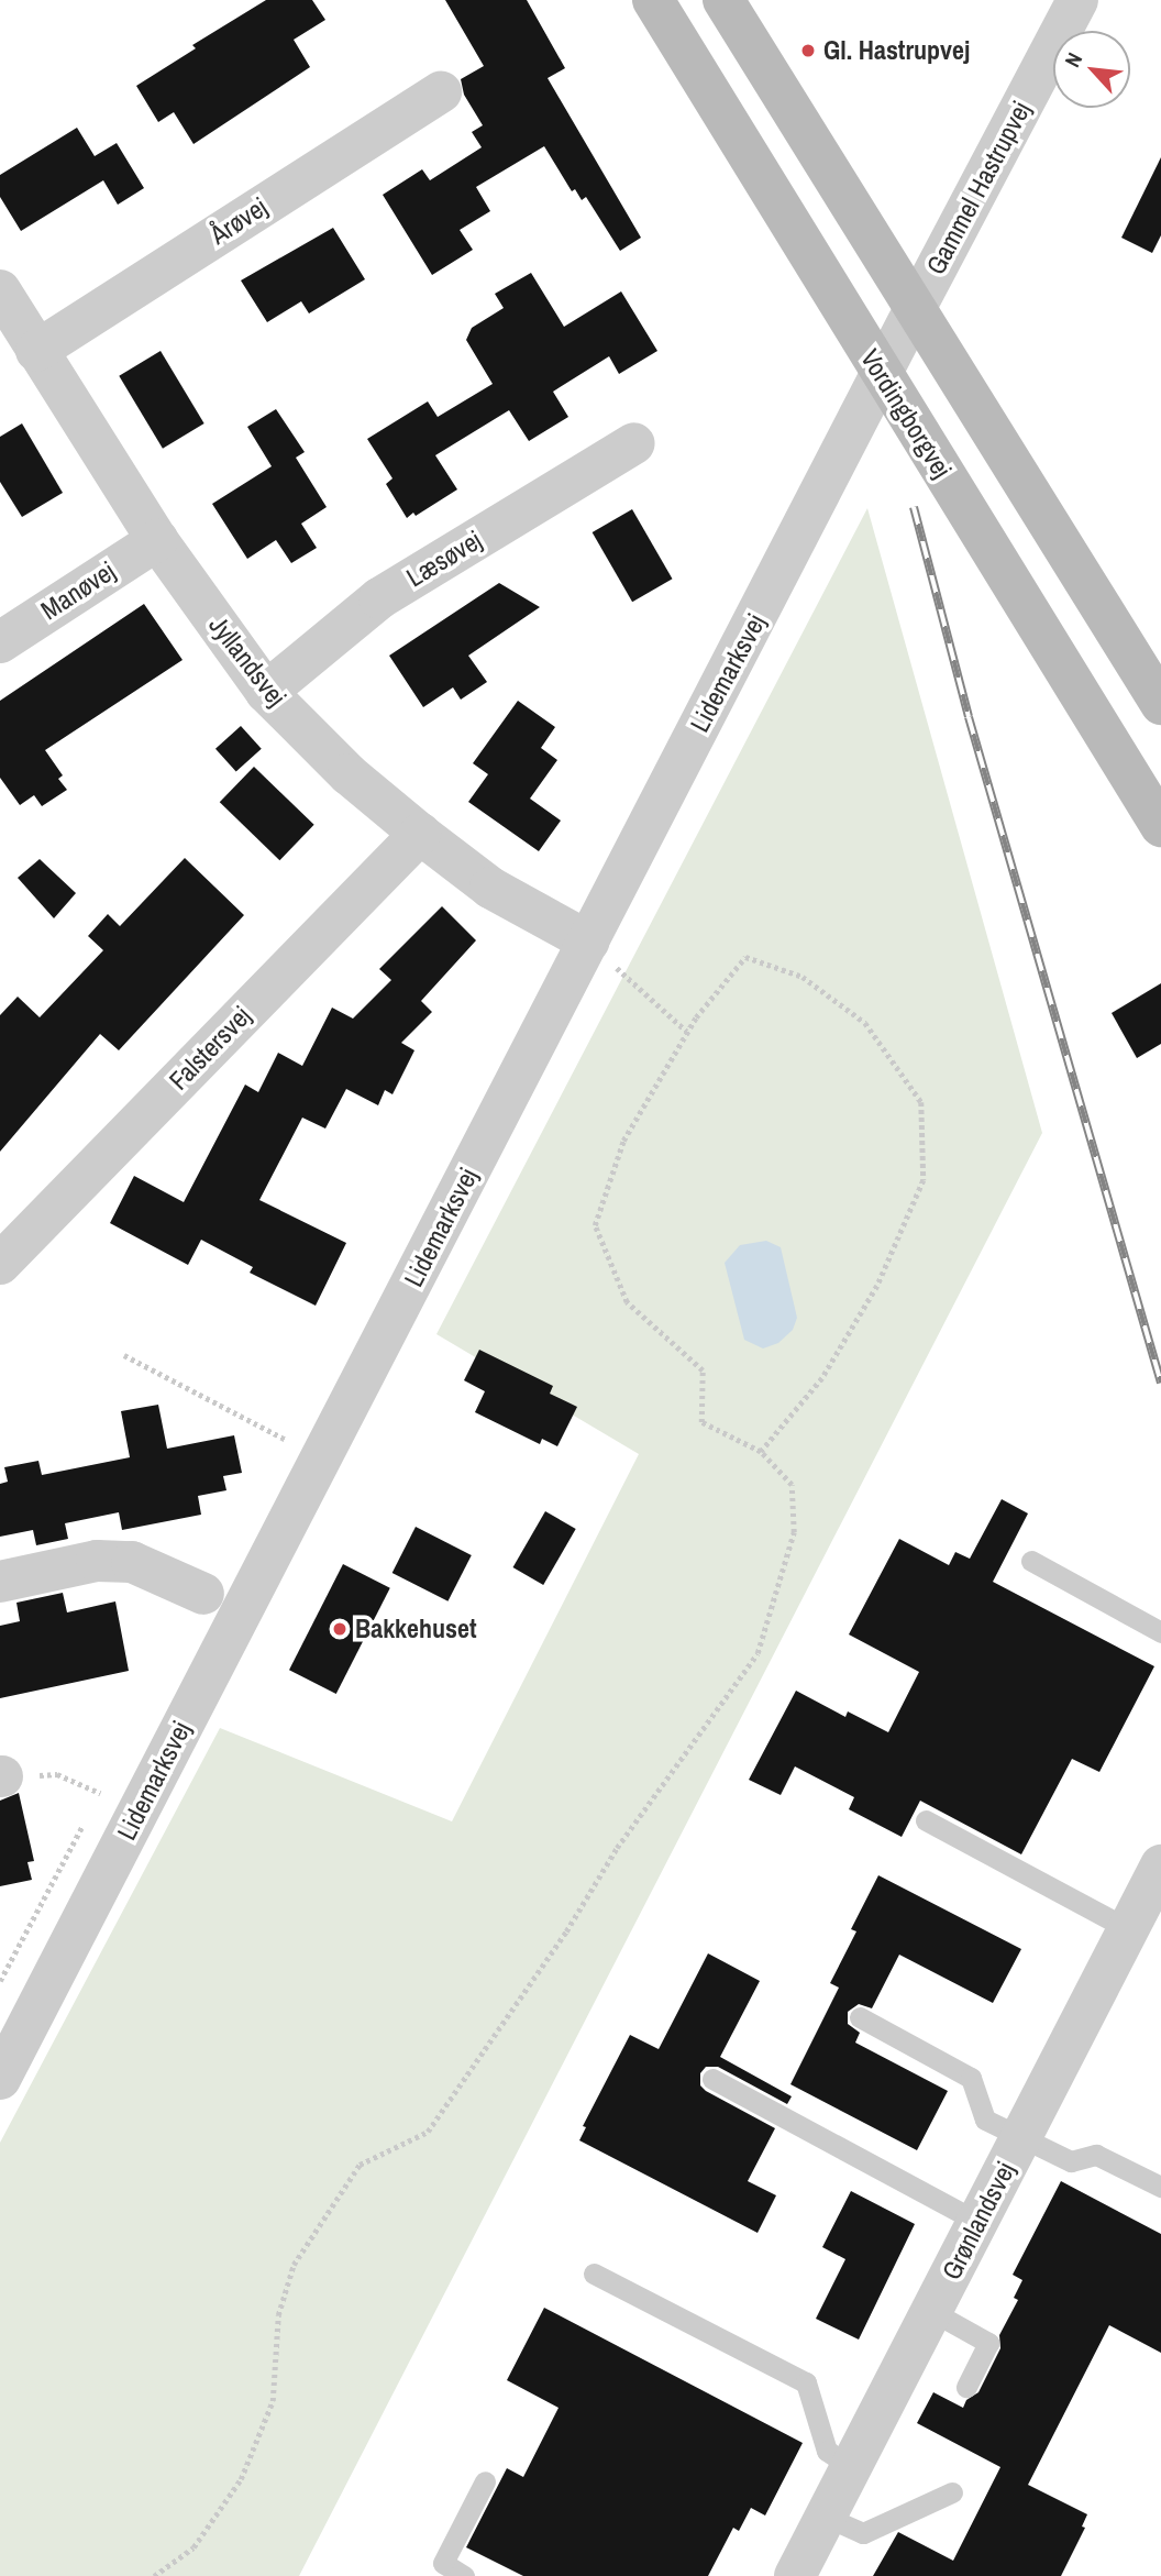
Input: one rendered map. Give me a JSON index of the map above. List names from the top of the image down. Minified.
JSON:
{"streets":{"main road":["Vordingborgvej"],"street":["Gammel Hastrupvej","Årøvej","Læsøvej","Manøvej","Jyllandsvej","Lidemarksvej","Falstersvej","Grønlandsvej"]},"crossings":[["Gammel Hastrupvej","Vordingborgvej"],["Gammel Hastrupvej","Lidemarksvej"],["Årøvej","Jyllandsvej"],["Vordingborgvej","Lidemarksvej"],["Læsøvej","Jyllandsvej"],["Manøvej","Jyllandsvej"],["Jyllandsvej","Lidemarksvej"],["Jyllandsvej","Falstersvej"]],"places":["Gl. Hastrupvej","Bakkehuset"],"north":"top left"}
